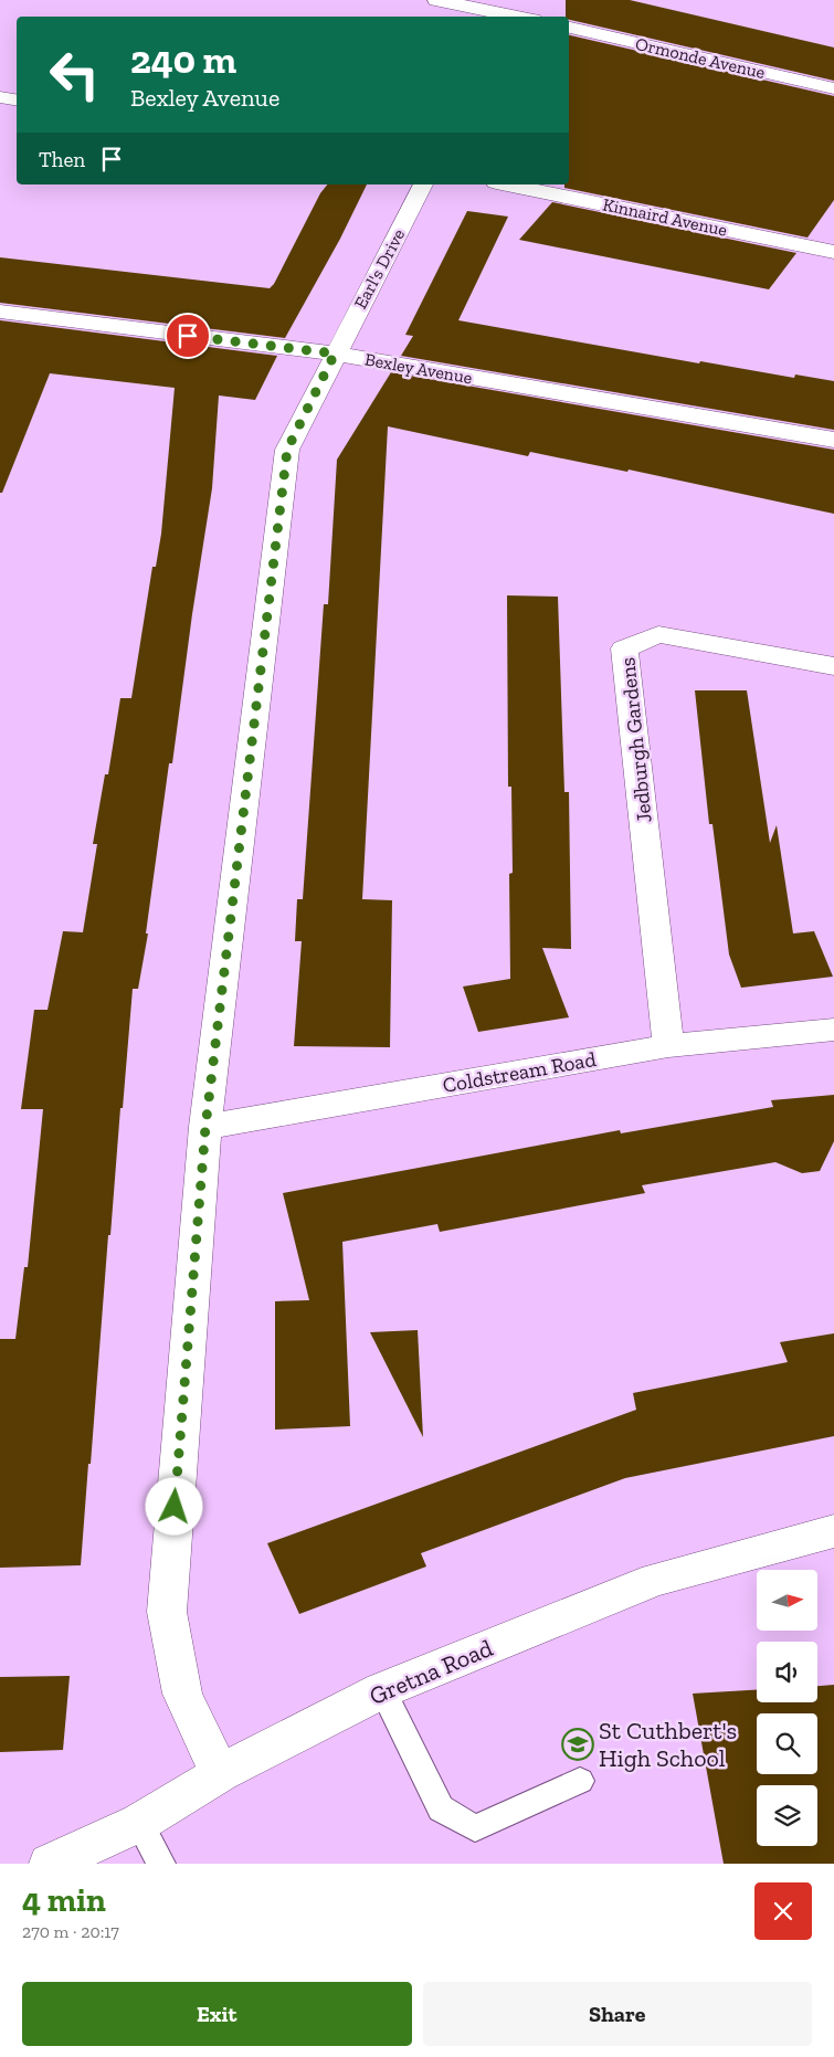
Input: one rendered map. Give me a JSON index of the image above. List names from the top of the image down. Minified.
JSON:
{"streets":{"street":["Ormonde Avenue","Kinnaird Avenue","Earl's Drive","Bexley Avenue","Jedburgh Gardens","Coldstream Road","Gretna Road"]},"crossings":[["Earl's Drive","Bexley Avenue"],["Earl's Drive","Coldstream Road"],["Earl's Drive","Gretna Road"],["Jedburgh Gardens","Coldstream Road"]],"places":{"school or university":["St Cuthbert's High School"]},"north":"right","page":{"turn":["240 m","Bexley Avenue"],"then":"Then","heading":["4 min","270 m · 20:17"],"buttons":["Exit","Share"]}}
